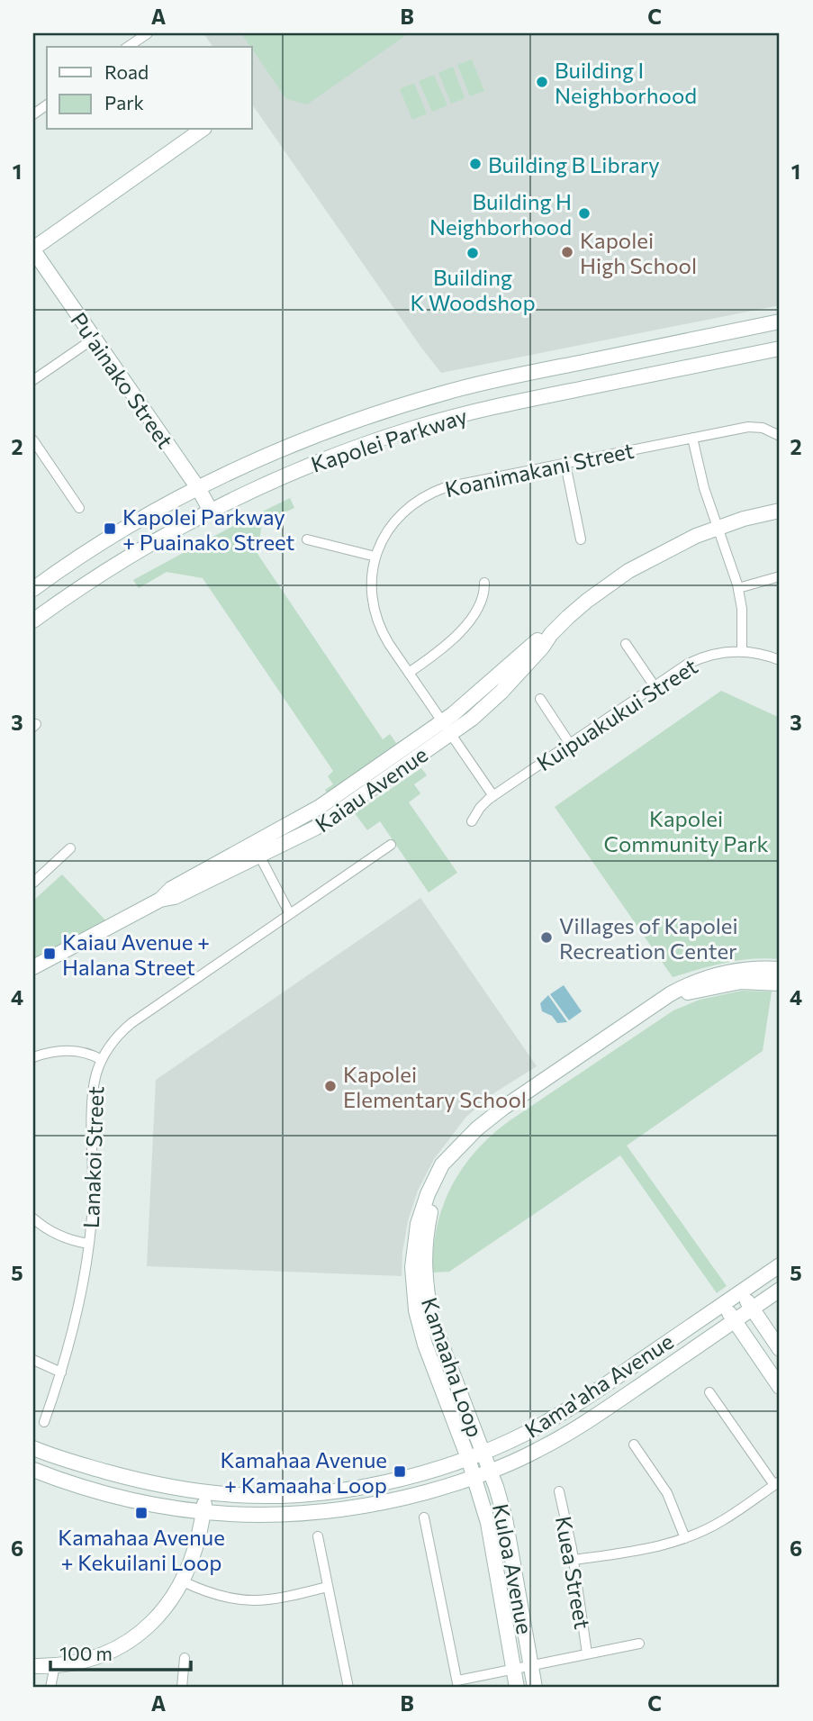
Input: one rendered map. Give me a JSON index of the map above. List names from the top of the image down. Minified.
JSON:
{"streets":{"street":["Pu'ainako Street","Kapolei Parkway","Koanimakani Street","Kuipuakukui Street","Kaiau Avenue","Lanakoi Street","Kamaaha Loop","Kama'aha Avenue","Kuloa Avenue","Kuea Street"]},"crossings":[["Pu'ainako Street","Kapolei Parkway"],["Koanimakani Street","Kuipuakukui Street"],["Koanimakani Street","Kaiau Avenue"],["Kamaaha Loop","Kama'aha Avenue"],["Kamaaha Loop","Kuloa Avenue"],["Kama'aha Avenue","Kuloa Avenue"]],"parks":["Kapolei Community Park"],"places":{"other":["Building I Neighborhood","Building B Library","Building H Neighborhood","Kapolei High School","Building K Woodshop","Villages of Kapolei Recreation Center","Kapolei Elementary School"],"transit":["Kapolei Parkway + Puainako Street","Kaiau Avenue + Halana Street","Kamahaa Avenue + Kamaaha Loop","Kamahaa Avenue + Kekuilani Loop"]},"legend":["Road","Park"],"scale_bar":"100 m","grid":{"columns":["A","B","C"],"rows":["1","2","3","4","5","6"]}}
